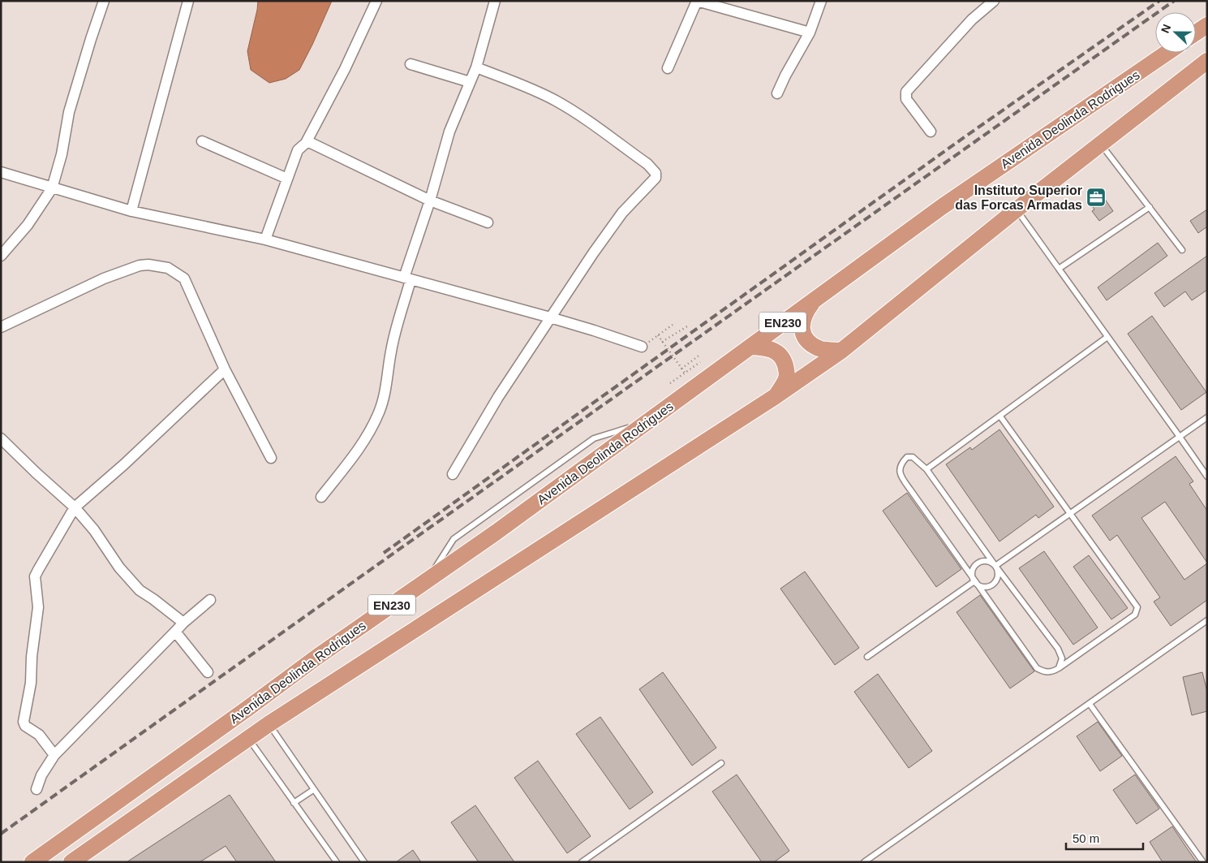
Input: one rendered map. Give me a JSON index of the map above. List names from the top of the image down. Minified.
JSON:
{"streets":{"highway":["Avenida Deolinda Rodrigues","EN230"]},"places":{"office":["Instituto Superior das Forcas Armadas"]},"scale_bar":"50 m","north":"left"}
